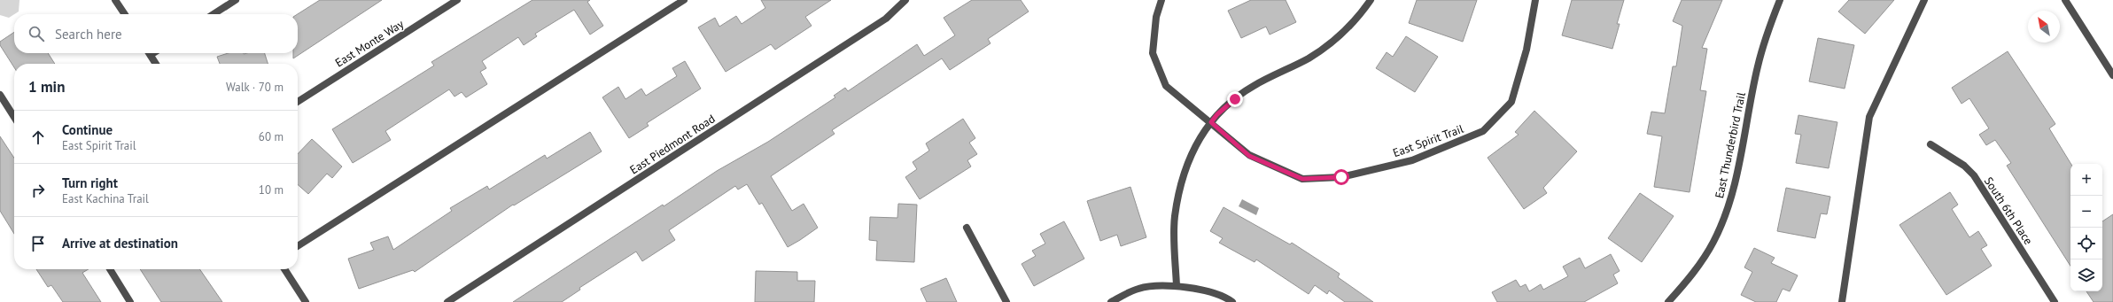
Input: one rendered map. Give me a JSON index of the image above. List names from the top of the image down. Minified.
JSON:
{"streets":{"street":["East Monte Way","East Spirit Trail","East Piedmont Road","East Thunderbird Trail","South 6th Place"]},"north":"top left","page":{"search":"Search here","heading":["1 min","Walk · 70 m"],"list":[["Continue","East Spirit Trail","60 m"],["Turn right","East Kachina Trail","10 m"],"Arrive at destination"],"map_buttons":["+","−"]}}
